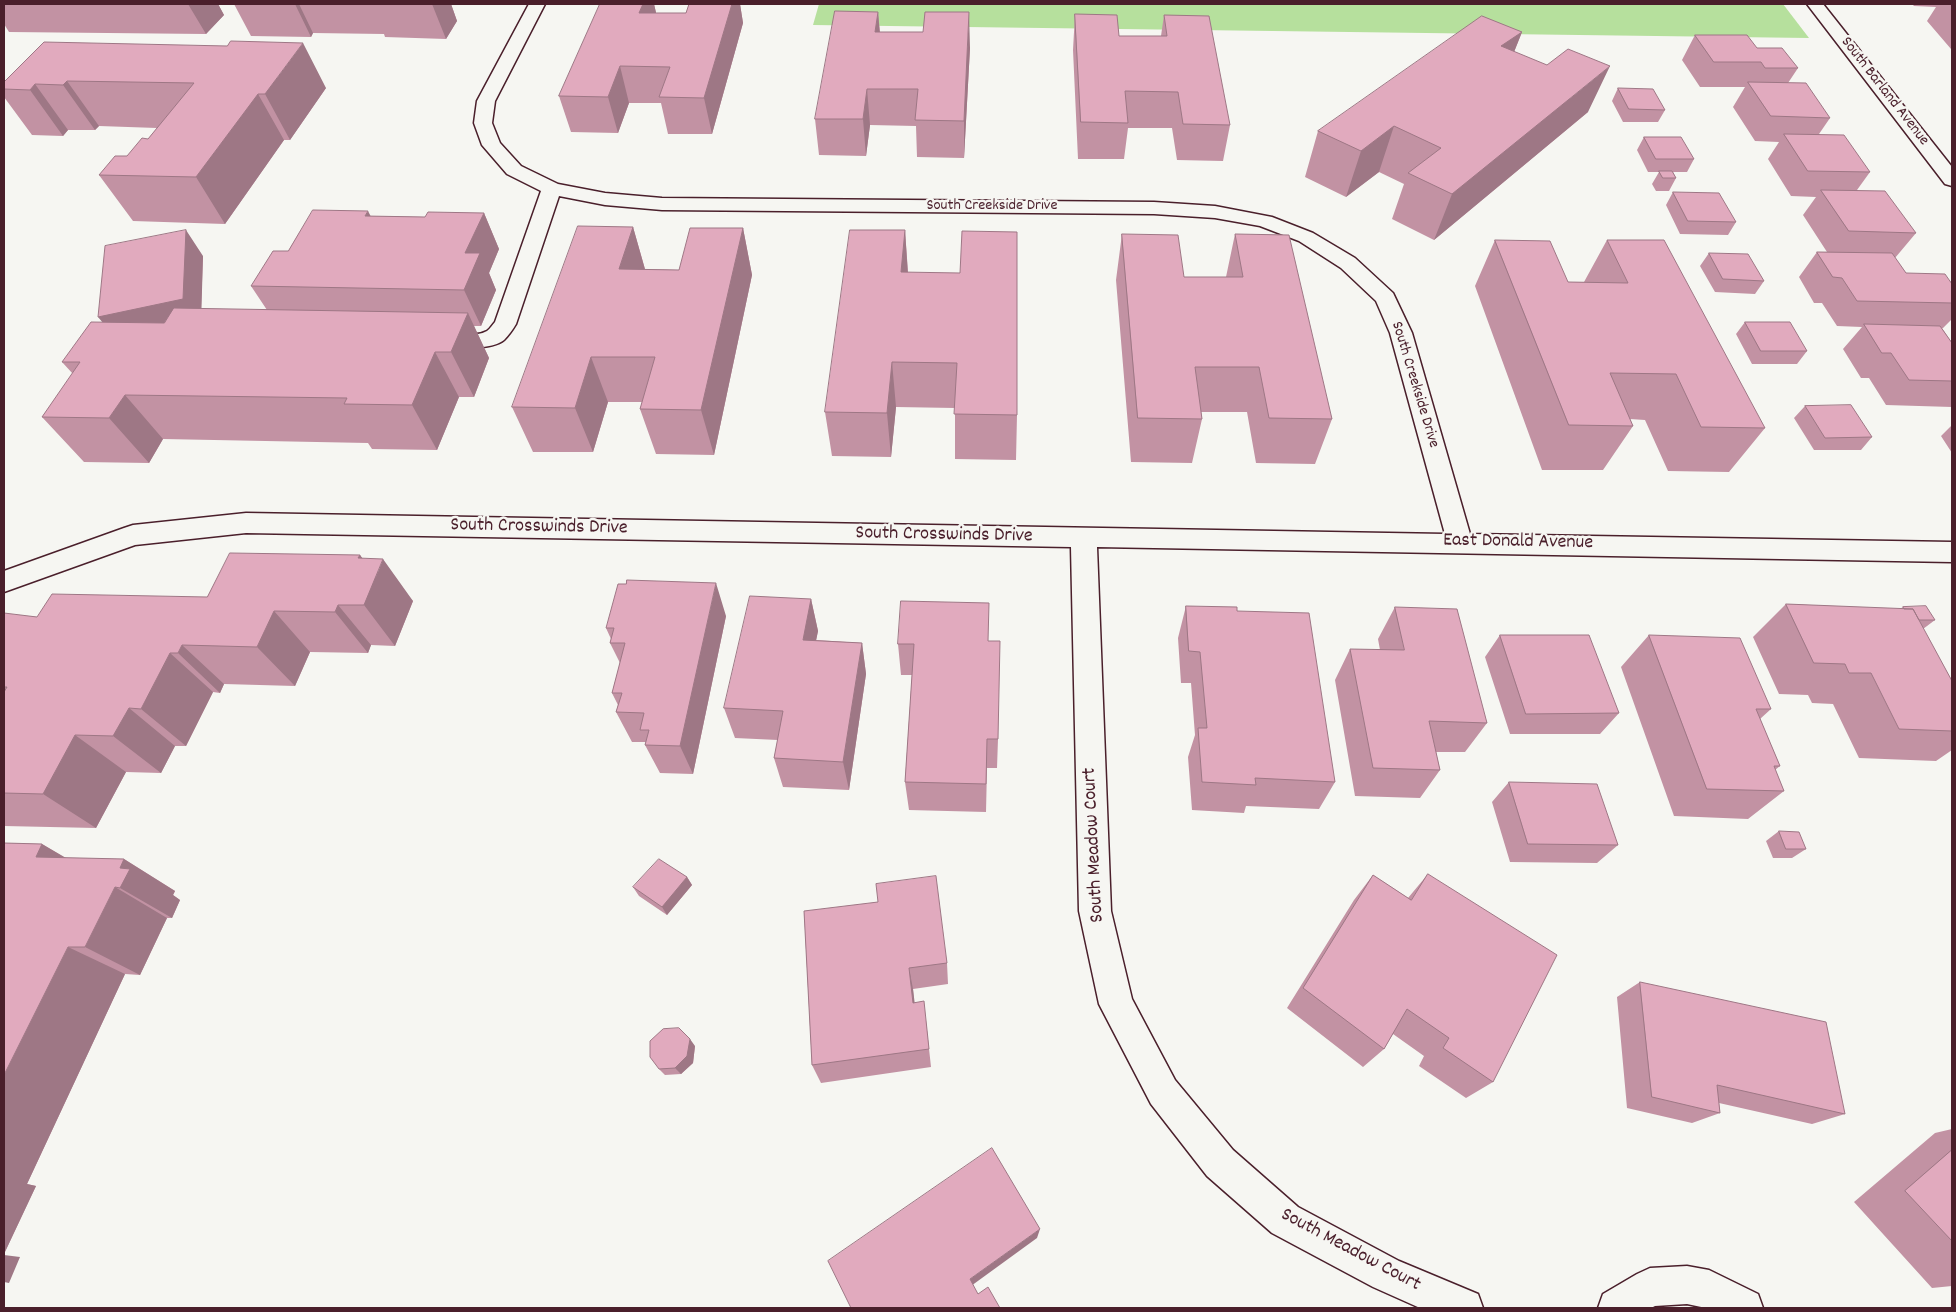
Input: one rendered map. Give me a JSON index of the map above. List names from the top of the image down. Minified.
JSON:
{"streets":{"street":["South Barland Avenue","South Creekside Drive","South Crosswinds Drive","East Donald Avenue","South Meadow Court"]},"crossings":[["South Creekside Drive","East Donald Avenue"],["South Crosswinds Drive","East Donald Avenue"],["South Crosswinds Drive","South Meadow Court"],["East Donald Avenue","South Meadow Court"]]}
